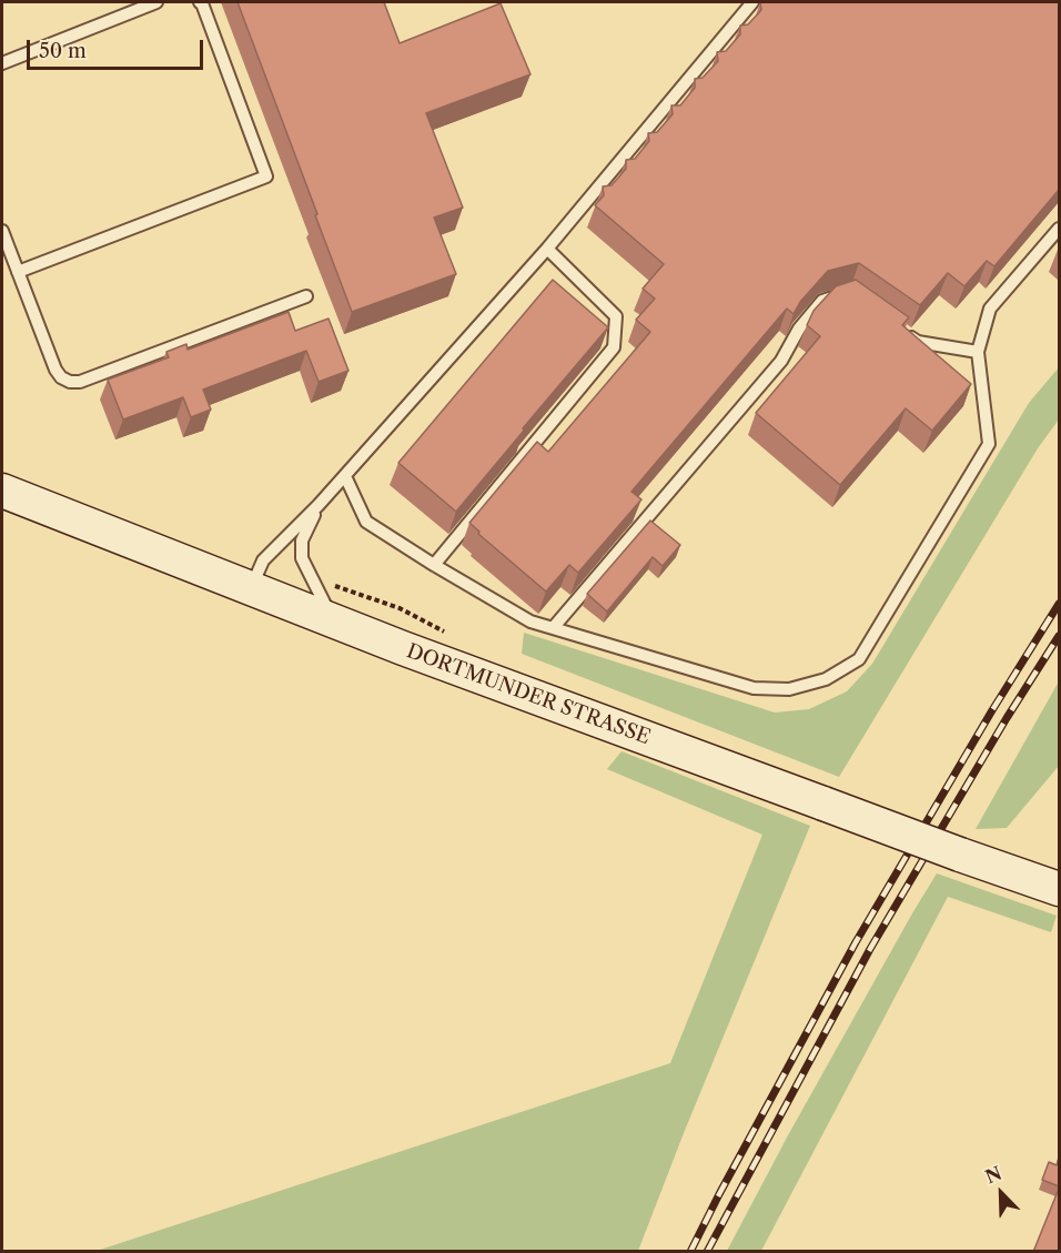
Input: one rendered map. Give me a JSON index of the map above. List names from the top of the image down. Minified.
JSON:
{"streets":{"main road":["DORTMUNDER STRASSE"]},"scale_bar":"50 m","north":"top left"}
